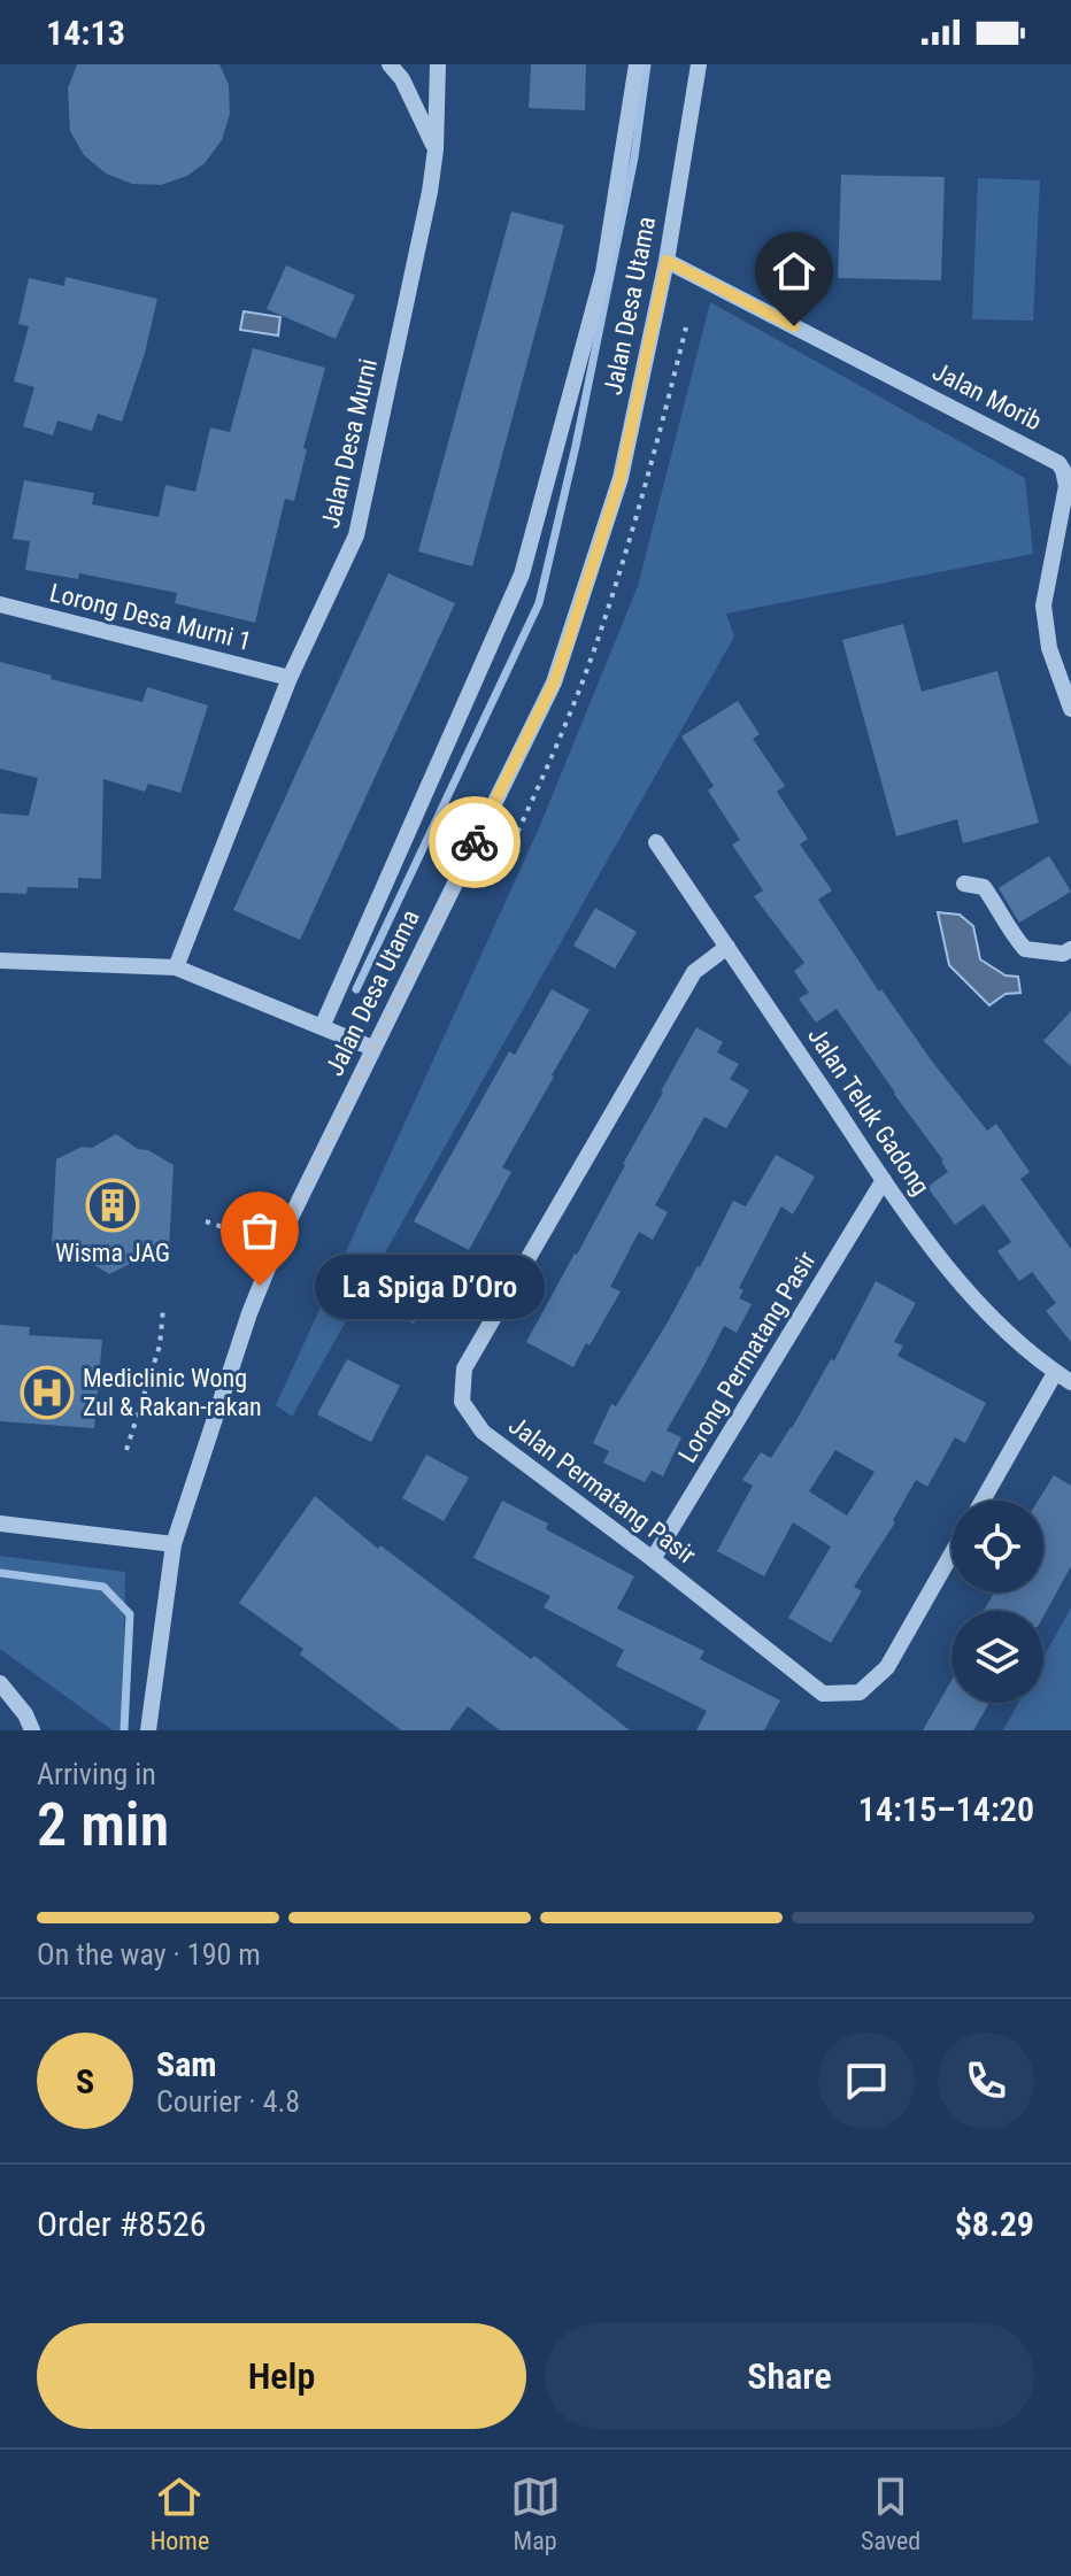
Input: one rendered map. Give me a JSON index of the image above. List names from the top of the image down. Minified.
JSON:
{"streets":{"street":["Jalan Desa Utama","Jalan Morib","Jalan Desa Murni","Lorong Desa Murni 1","Jalan Teluk Gadong","Lorong Permatang Pasir","Jalan Permatang Pasir"]},"crossings":[["Jalan Desa Utama","Jalan Morib"],["Jalan Desa Murni","Lorong Desa Murni 1"],["Jalan Teluk Gadong","Lorong Permatang Pasir"],["Jalan Teluk Gadong","Jalan Permatang Pasir"],["Lorong Permatang Pasir","Jalan Permatang Pasir"]],"places":{"building":["Wisma JAG"],"other":["La Spiga D’Oro"],"hospital":["Mediclinic Wong Zul & Rakan-rakan"]},"page":{"status":"14:13","bubble":"La Spiga D’Oro","heading":["2 min","Arriving in","14:15–14:20"],"panel":["Sam","Courier · 4.8","Order #8526","$8.29"],"bar":"On the way · 190 m","round":"S","buttons":["Help","Share"],"tabs":["Home","Map","Saved"]}}
